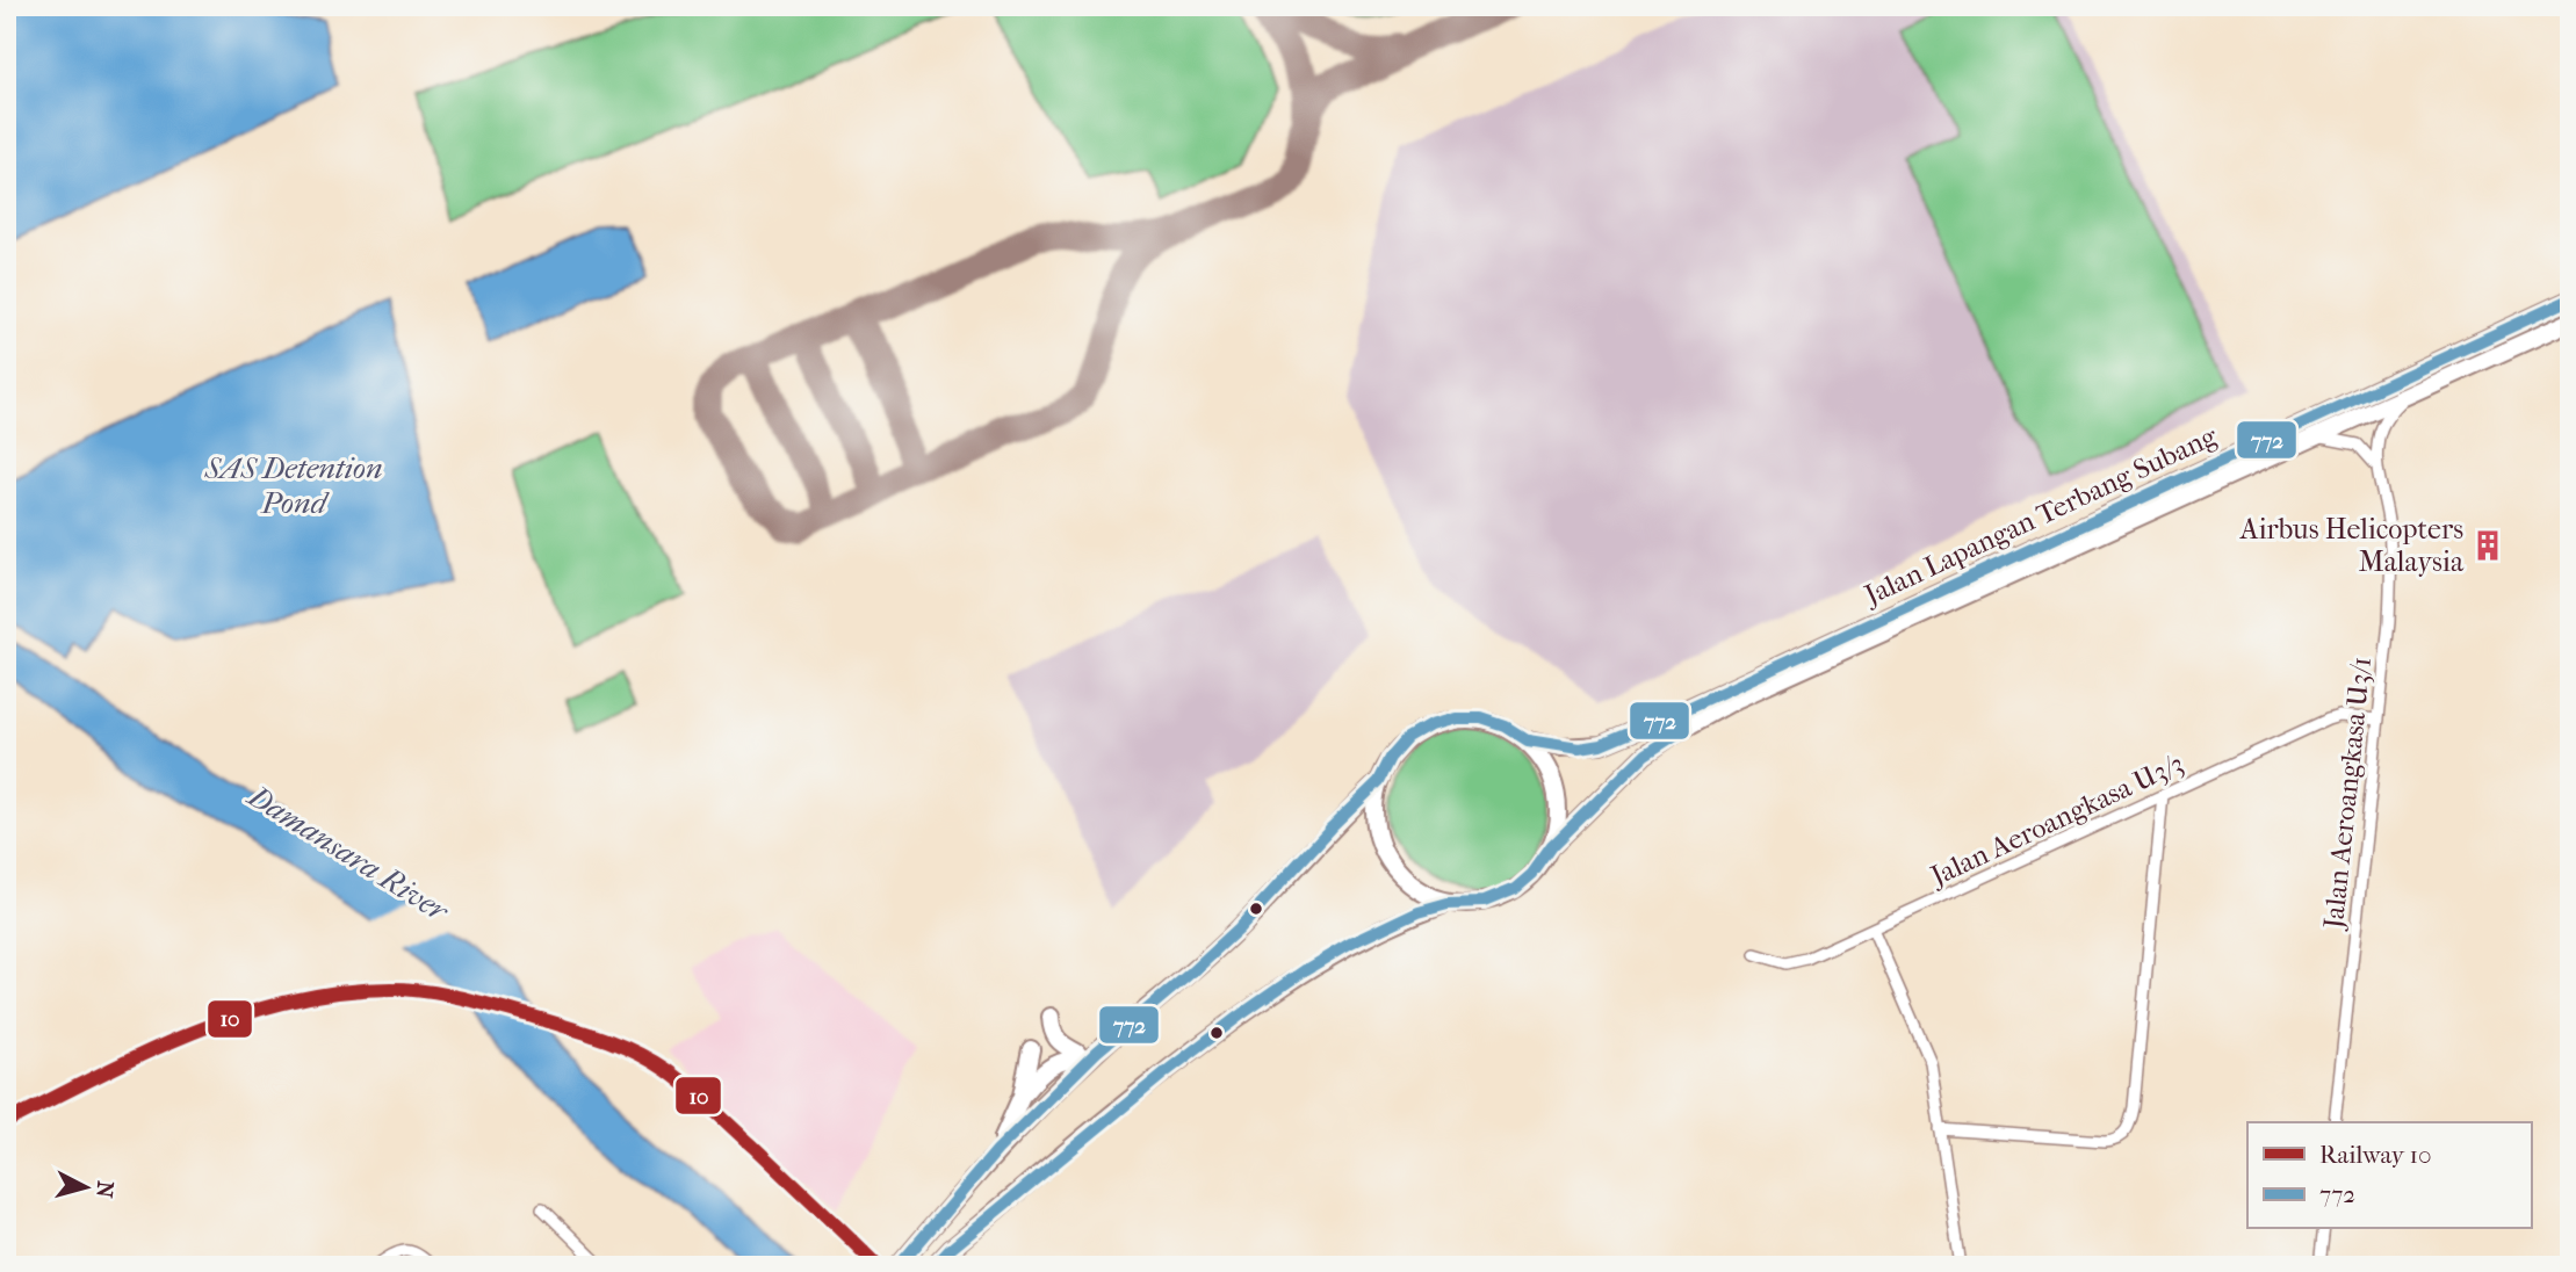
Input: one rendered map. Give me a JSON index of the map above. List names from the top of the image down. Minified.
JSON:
{"streets":{"main road":["Jalan Lapangan Terbang Subang"],"street":["Jalan Aeroangkasa U3/1","Jalan Aeroangkasa U3/3"]},"crossings":[["Jalan Lapangan Terbang Subang","Jalan Aeroangkasa U3/1"],["Jalan Aeroangkasa U3/1","Jalan Aeroangkasa U3/3"]],"water":["SAS Detention Pond","Damansara River"],"places":{"building":["Airbus Helicopters Malaysia"]},"lines":["transit line 772","rail line 10"],"legend":["Railway 10","772"],"north":"right"}
